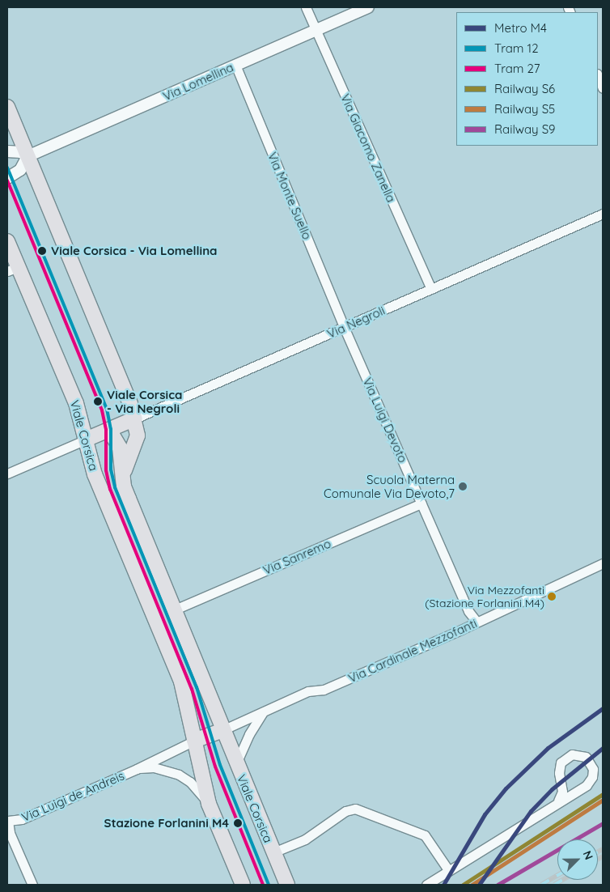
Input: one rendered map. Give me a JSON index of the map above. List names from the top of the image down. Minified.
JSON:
{"streets":{"main road":["Via Negroli","Viale Corsica"],"street":["Via Lomellina","Via Giacomo Zanella","Via Monte Suello","Via Luigi Devoto","Via Sanremo","Via Cardinale Mezzofanti","Via Luigi de Andreis"]},"crossings":[["Via Lomellina","Via Giacomo Zanella"],["Via Lomellina","Via Monte Suello"],["Via Giacomo Zanella","Via Negroli"],["Via Monte Suello","Via Negroli"],["Via Monte Suello","Via Luigi Devoto"],["Via Negroli","Via Luigi Devoto"],["Via Negroli","Viale Corsica"],["Via Luigi Devoto","Via Sanremo"],["Via Luigi Devoto","Via Cardinale Mezzofanti"],["Viale Corsica","Via Sanremo"],["Viale Corsica","Via Cardinale Mezzofanti"]],"places":["Viale Corsica - Via Lomellina","Viale Corsica - Via Negroli","Scuola Materna Comunale Via Devoto,7","Via Mezzofanti (Stazione Forlanini M4)","Stazione Forlanini M4"],"lines":["tram line 12","tram line 27","metro line M4","rail line S6","rail line S5","rail line S9"],"legend":["Metro M4","Tram 12","Tram 27","Railway S6","Railway S5","Railway S9"],"north":"top right"}
